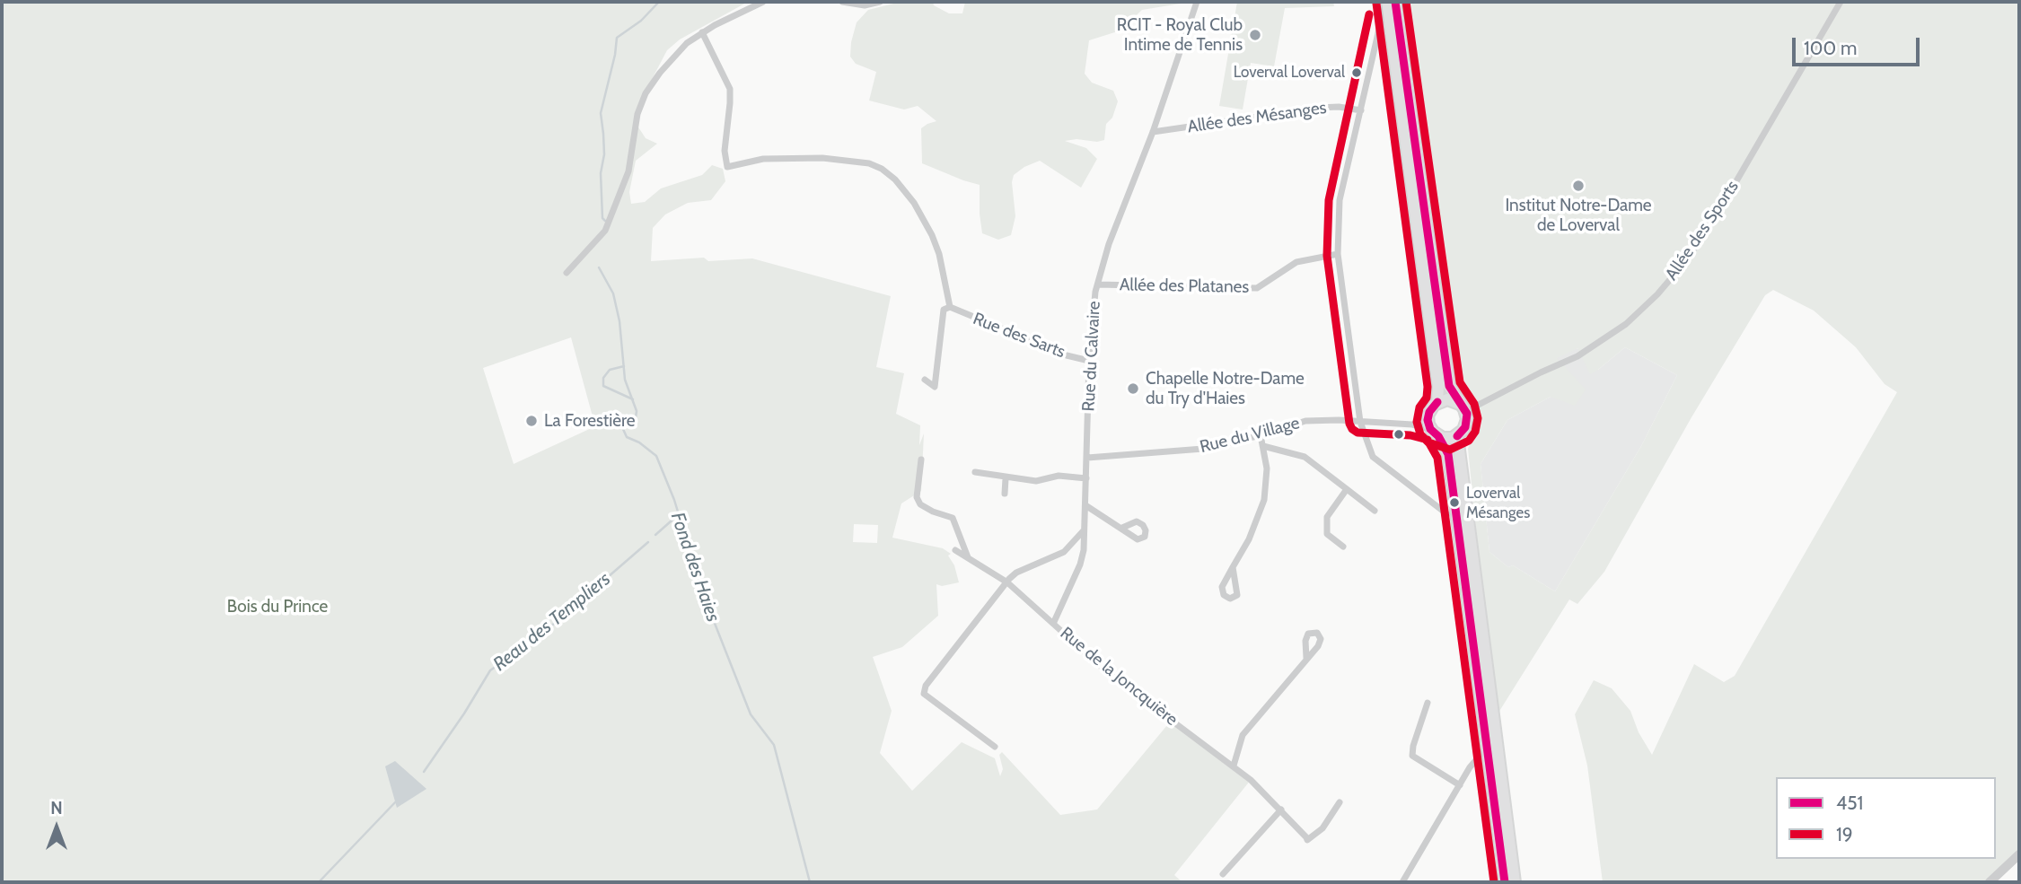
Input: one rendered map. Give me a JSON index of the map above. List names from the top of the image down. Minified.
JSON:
{"streets":{"street":["Allée des Mésanges","Allée des Sports","Allée des Platanes","Rue des Sarts","Rue du Calvaire","Rue du Village","Rue de la Joncquière"]},"crossings":[["Allée des Mésanges","Rue du Calvaire"],["Allée des Sports","Rue du Village"],["Allée des Platanes","Rue du Calvaire"],["Rue des Sarts","Rue du Calvaire"],["Rue du Calvaire","Rue du Village"],["Rue du Calvaire","Rue de la Joncquière"]],"water":["Fond des Haies","Reau des Templiers"],"parks":["Bois du Prince"],"places":["RCIT - Royal Club Intime de Tennis","Loverval Loverval","Institut Notre-Dame de Loverval","Chapelle Notre-Dame du Try d'Haies","La Forestière","Loverval Mésanges"],"lines":["transit line 451","transit line 19"],"legend":["451","19"],"scale_bar":"100 m","north":"top"}
